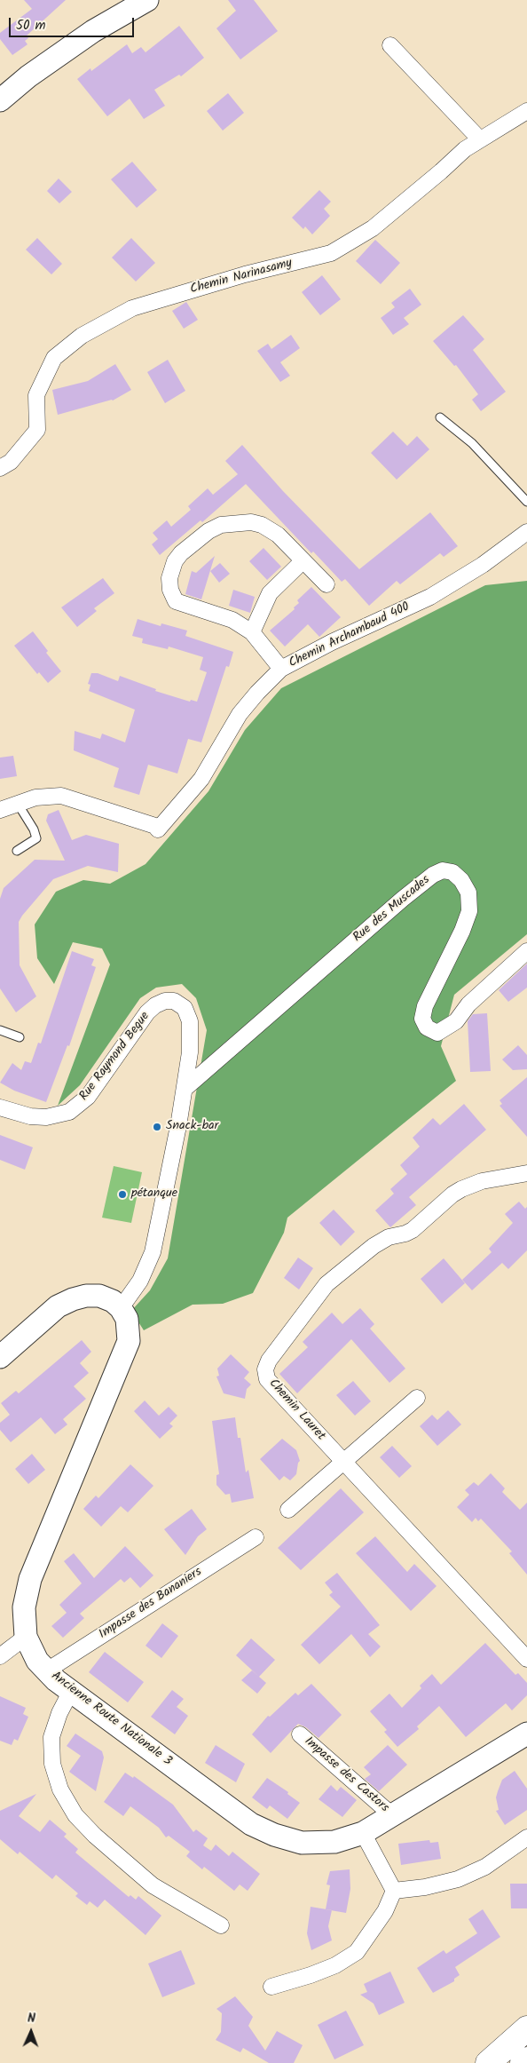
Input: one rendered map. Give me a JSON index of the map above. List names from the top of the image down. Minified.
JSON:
{"streets":{"main road":["Ancienne Route Nationale 3"],"street":["Chemin Narinasamy","Chemin Archambaud 400","Rue des Muscades","Rue Raymond Begue","Chemin Lauret","Impasse des Bananiers","Impasse des Castors"]},"crossings":[["Rue des Muscades","Rue Raymond Begue"],["Rue Raymond Begue","Ancienne Route Nationale 3"],["Impasse des Bananiers","Ancienne Route Nationale 3"],["Ancienne Route Nationale 3","Impasse des Castors"]],"places":["Snack-bar","pétanque"],"scale_bar":"50 m","north":"top"}
